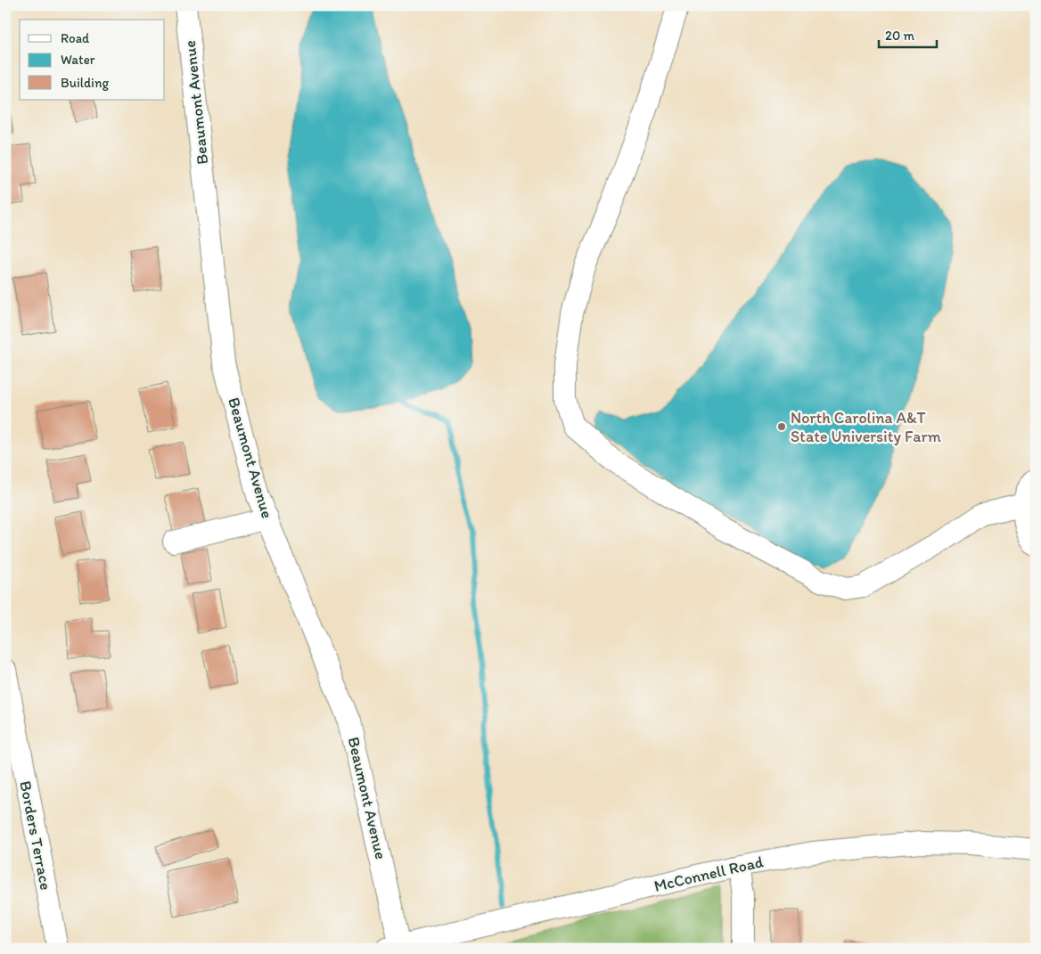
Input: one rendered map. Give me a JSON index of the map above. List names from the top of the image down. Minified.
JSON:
{"streets":{"street":["Beaumont Avenue","Borders Terrace","McConnell Road"]},"crossings":[["Beaumont Avenue","McConnell Road"]],"places":["North Carolina A&T State University Farm"],"legend":["Road","Water","Building"],"scale_bar":"20 m"}
